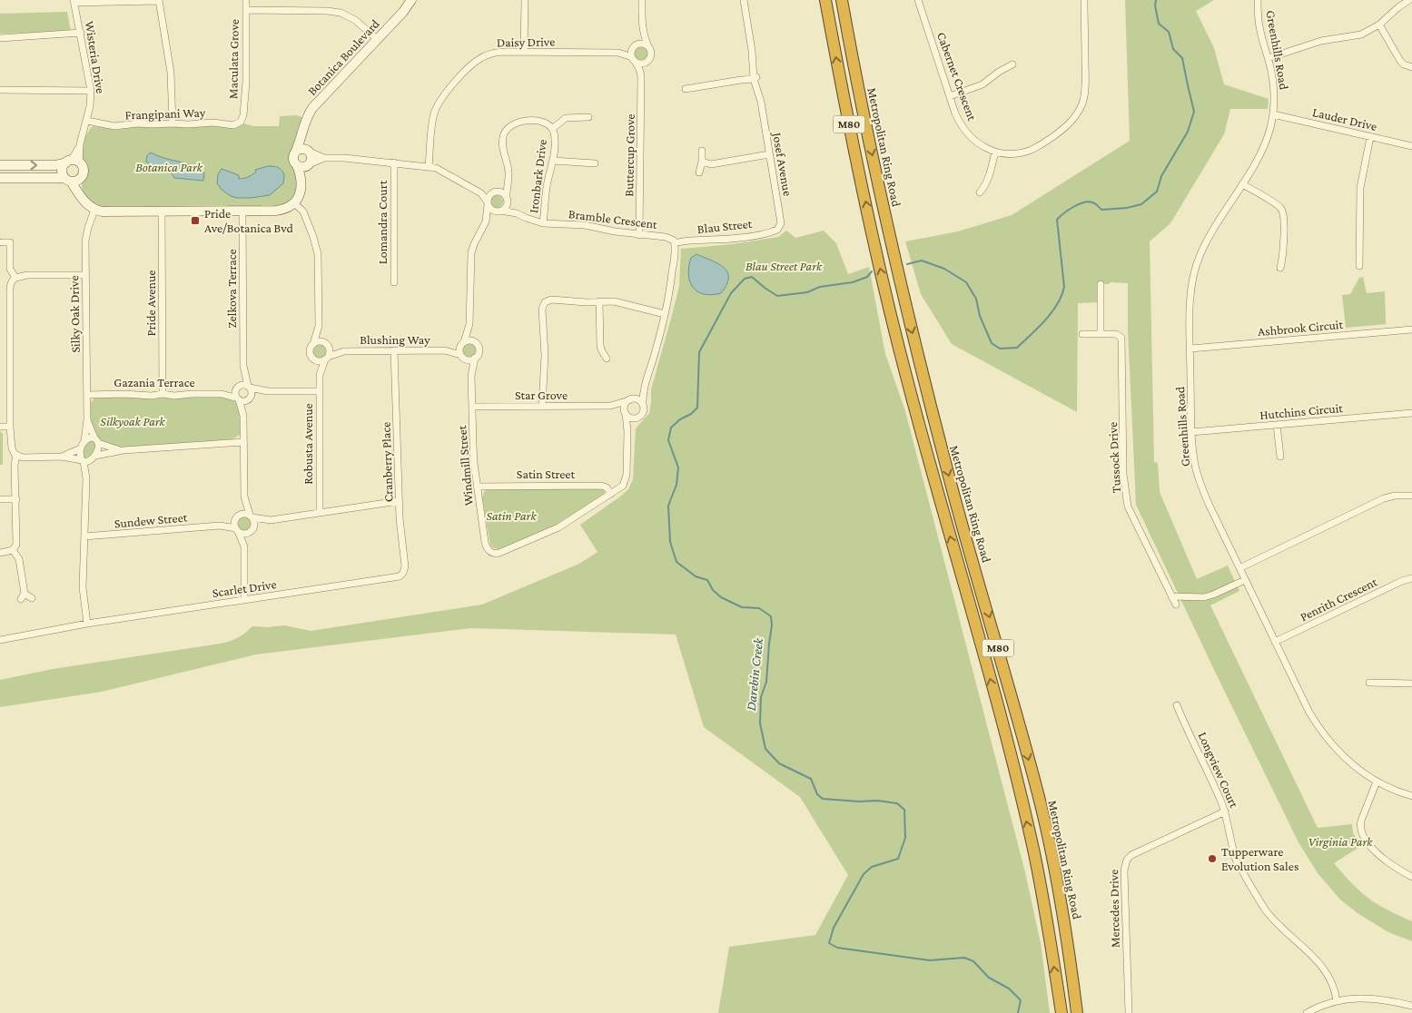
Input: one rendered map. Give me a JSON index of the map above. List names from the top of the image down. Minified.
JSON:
{"streets":{"highway":["M80","Metropolitan Ring Road"],"street":["Daisy Drive","Greenhills Road","Wisteria Drive","Botanica Boulevard","Maculata Grove","Cabernet Crescent","Frangipani Way","Lauder Drive","Buttercup Grove","Josef Avenue","Ironbark Drive","Bramble Crescent","Lomandra Court","Blau Street","Zelkova Terrace","Pride Avenue","Silky Oak Drive","Ashbrook Circuit","Blushing Way","Gazania Terrace","Star Grove","Hutchins Circuit","Robusta Avenue","Tussock Drive","Cranberry Place","Windmill Street","Satin Street","Sundew Street","Scarlet Drive","Penrith Crescent","Longview Court","Mercedes Drive"]},"crossings":[["Daisy Drive","Buttercup Grove"],["Greenhills Road","Lauder Drive"],["Greenhills Road","Ashbrook Circuit"],["Greenhills Road","Hutchins Circuit"],["Greenhills Road","Penrith Crescent"],["Wisteria Drive","Frangipani Way"],["Maculata Grove","Frangipani Way"],["Buttercup Grove","Bramble Crescent"],["Josef Avenue","Blau Street"],["Ironbark Drive","Bramble Crescent"],["Bramble Crescent","Blau Street"],["Zelkova Terrace","Gazania Terrace"],["Pride Avenue","Gazania Terrace"],["Silky Oak Drive","Gazania Terrace"],["Blushing Way","Robusta Avenue"],["Blushing Way","Cranberry Place"],["Blushing Way","Windmill Street"],["Star Grove","Windmill Street"],["Cranberry Place","Scarlet Drive"],["Windmill Street","Satin Street"],["Longview Court","Mercedes Drive"]],"water":["Darebin Creek"],"parks":["Botanica Park","Blau Street Park","Silkyoak Park","Satin Park","Virginia Park"],"places":{"transit":["Pride Ave/Botanica Bvd"],"other":["Tupperware Evolution Sales"]}}
